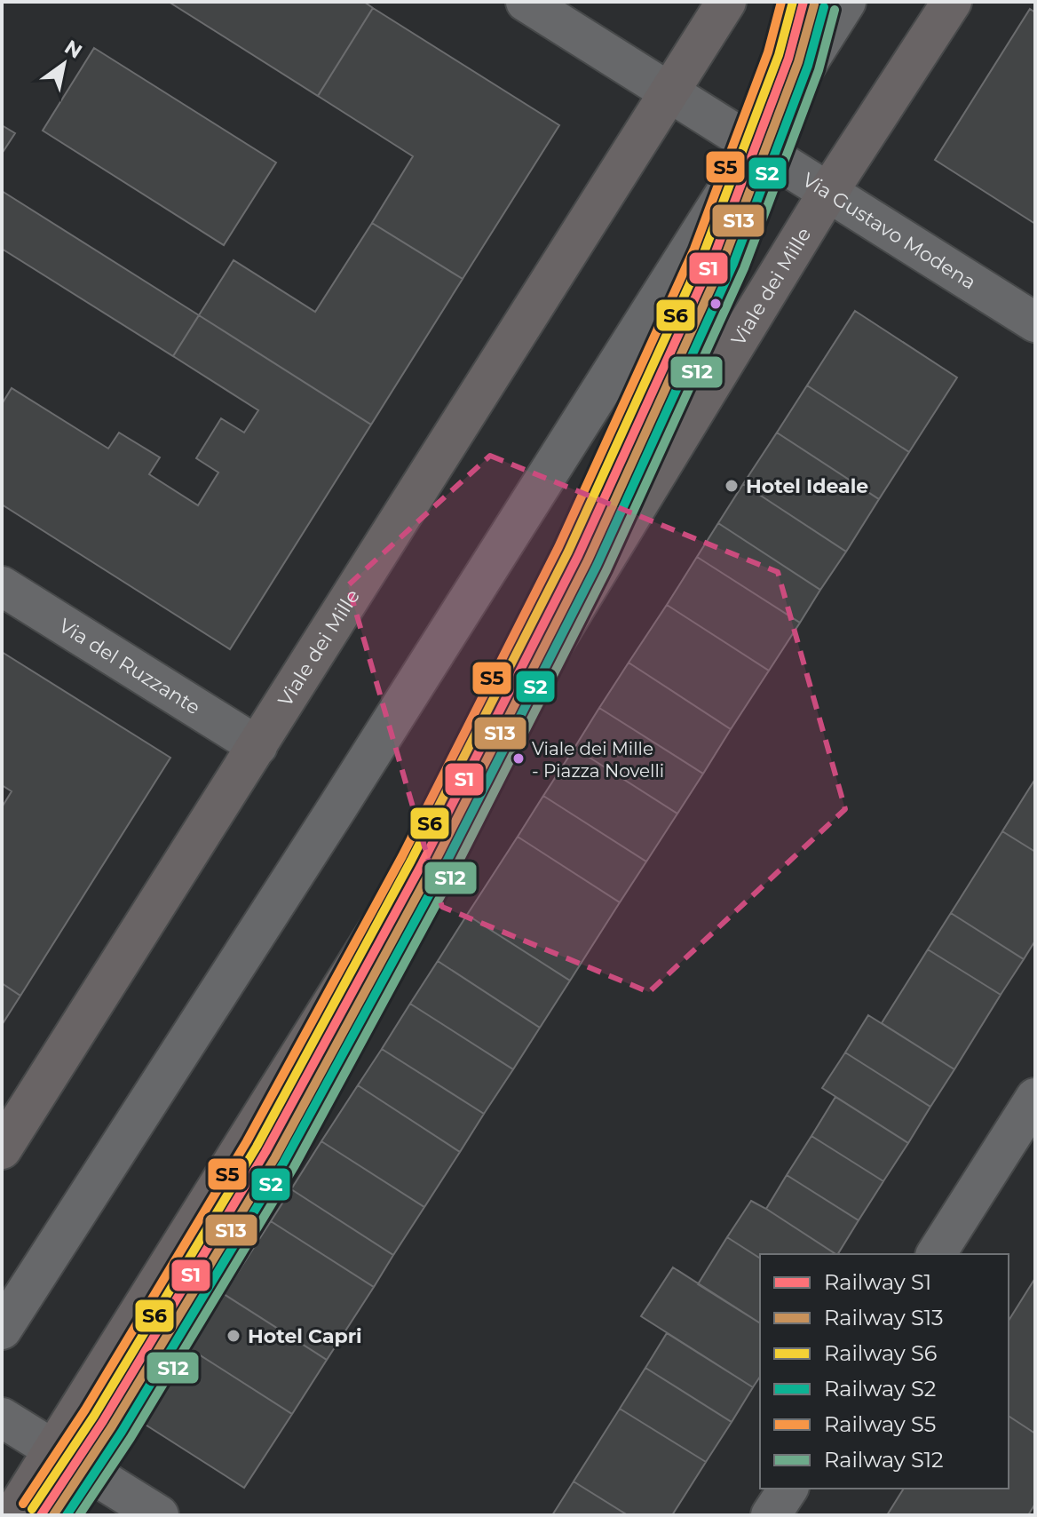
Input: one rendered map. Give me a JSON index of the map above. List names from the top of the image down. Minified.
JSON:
{"streets":{"main road":["Viale dei Mille"],"street":["Via Gustavo Modena","Via del Ruzzante"]},"crossings":[["Via Gustavo Modena","Viale dei Mille"],["Viale dei Mille","Via del Ruzzante"]],"places":["Hotel Ideale","Viale dei Mille - Piazza Novelli","Hotel Capri"],"lines":["rail line S1","rail line S6","rail line S5","rail line S13","rail line S2","rail line S12"],"legend":["Railway S1","Railway S13","Railway S6","Railway S2","Railway S5","Railway S12"],"north":"top right"}
